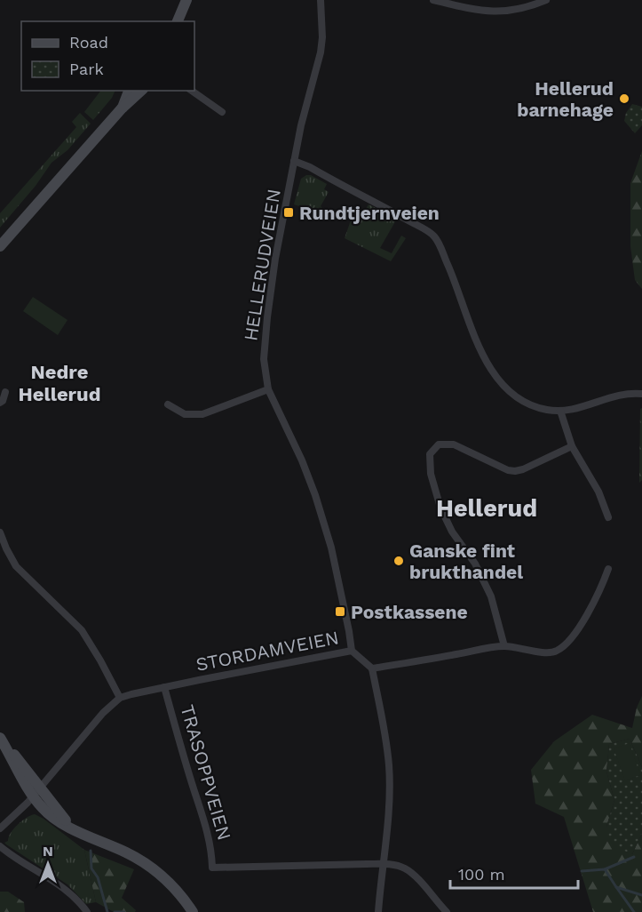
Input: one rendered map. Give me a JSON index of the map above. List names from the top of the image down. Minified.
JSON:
{"streets":{"street":["HELLERUDVEIEN","STORDAMVEIEN","TRASOPPVEIEN"]},"crossings":[["HELLERUDVEIEN","STORDAMVEIEN"],["STORDAMVEIEN","TRASOPPVEIEN"]],"districts":["Nedre Hellerud","Hellerud"],"places":{"other":["Hellerud barnehage","Ganske fint brukthandel"],"transit":["Rundtjernveien","Postkassene"]},"legend":["Road","Park"],"scale_bar":"100 m","north":"top"}
